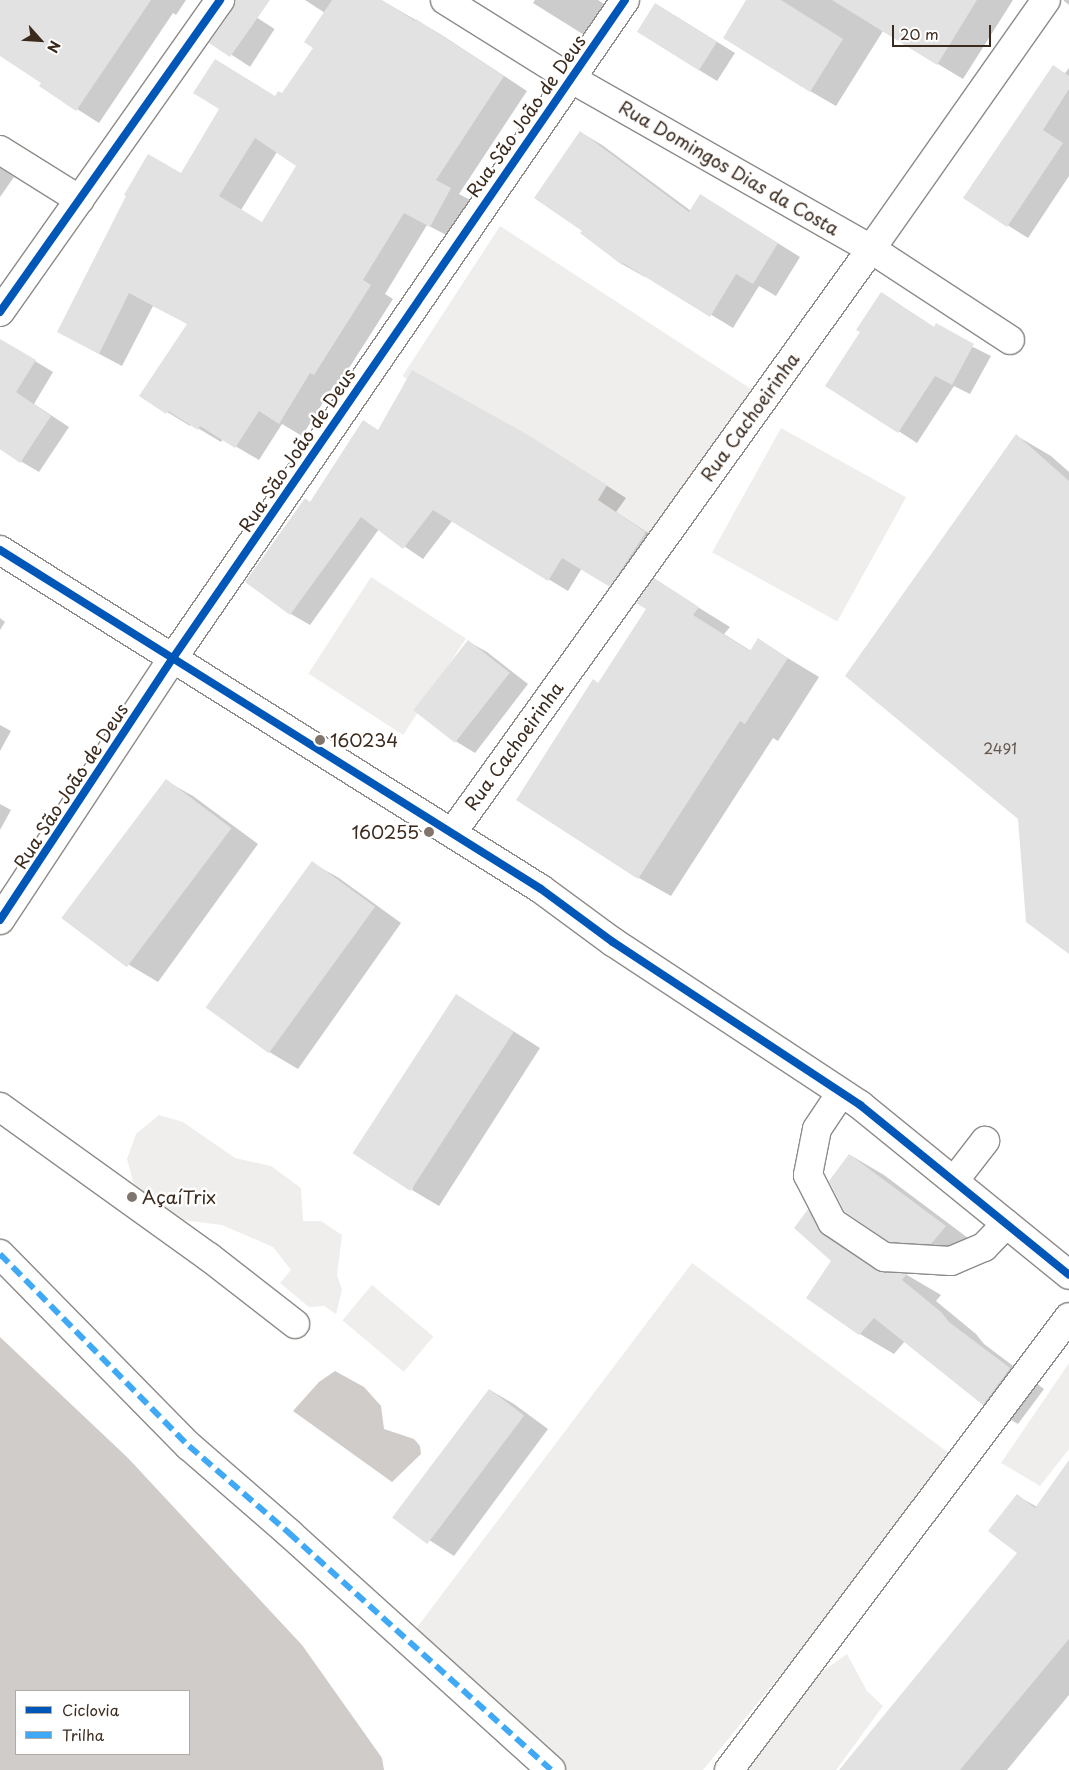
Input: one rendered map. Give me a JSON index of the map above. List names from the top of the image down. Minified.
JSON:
{"streets":{"street":["Rua São João de Deus","Rua Domingos Dias da Costa","Rua Cachoeirinha"]},"crossings":[["Rua São João de Deus","Rua Domingos Dias da Costa"],["Rua Domingos Dias da Costa","Rua Cachoeirinha"]],"places":["160234","160255","AçaíTrix"],"house_numbers":["2491"],"legend":["Ciclovia","Trilha"],"scale_bar":"20 m","north":"bottom right"}
